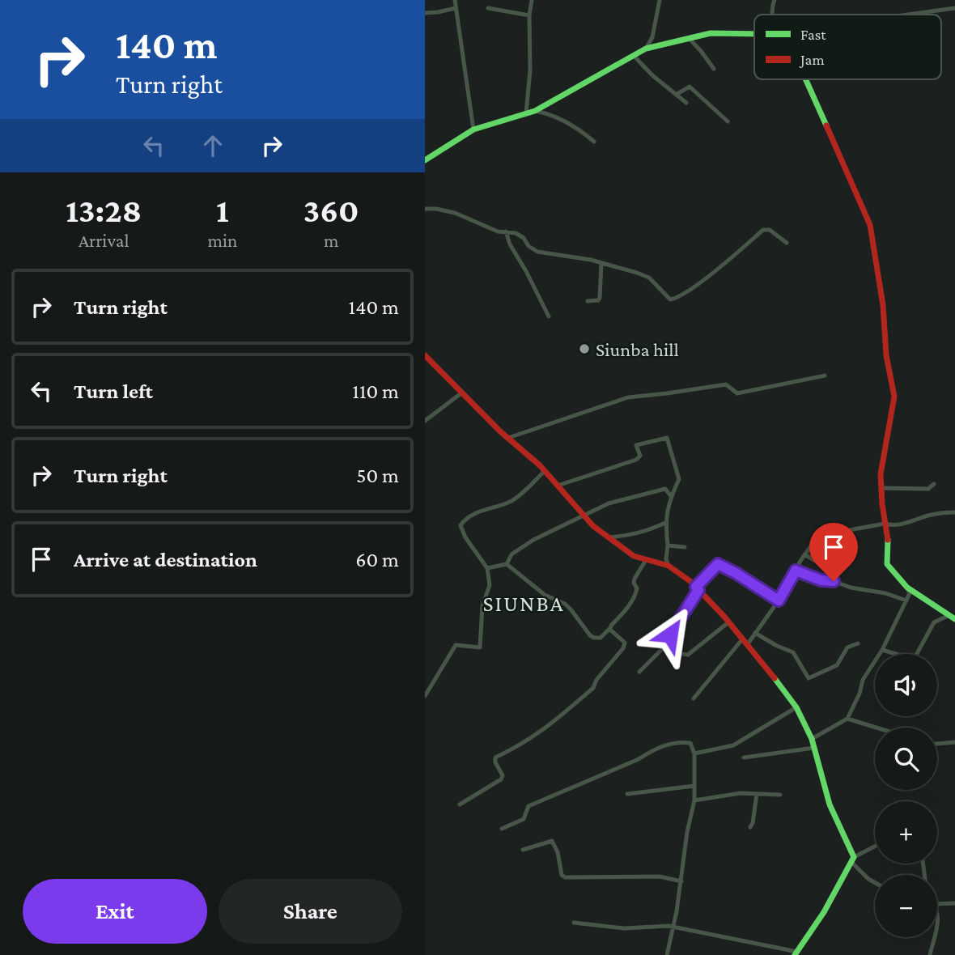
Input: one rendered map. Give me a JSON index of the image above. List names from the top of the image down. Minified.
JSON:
{"districts":["SIUNBA"],"places":["Siunba hill"],"legend":["Fast","Jam"],"page":{"turn":["140 m","Turn right"],"eta":["13:28","Arrival","1","min","360","m"],"list":[{"name":"Turn right","value":"140 m"},{"name":"Turn left","value":"110 m"},{"name":"Turn right","value":"50 m"},{"name":"Arrive at destination","value":"60 m"}],"map_buttons":["+","−"],"buttons":["Exit","Share"]}}
